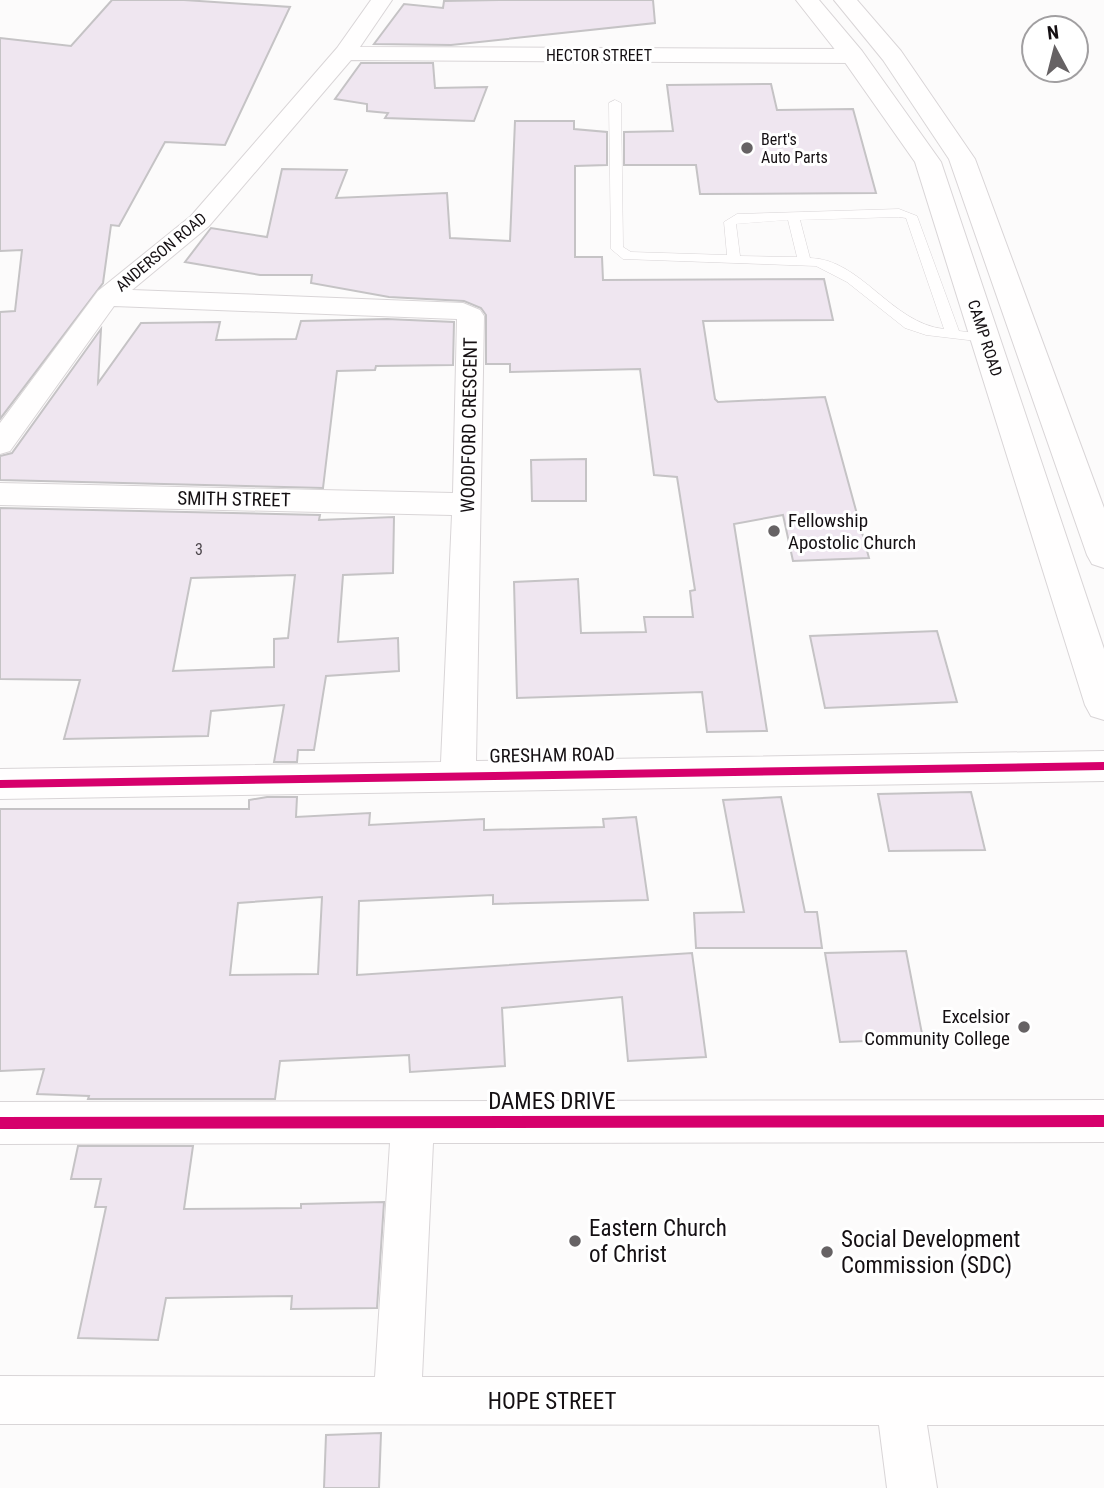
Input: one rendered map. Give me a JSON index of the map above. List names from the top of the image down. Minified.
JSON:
{"streets":{"main road":["CAMP ROAD"],"street":["HECTOR STREET","ANDERSON ROAD","WOODFORD CRESCENT","SMITH STREET","GRESHAM ROAD","DAMES DRIVE","HOPE STREET"]},"crossings":[["HECTOR STREET","ANDERSON ROAD"],["HECTOR STREET","CAMP ROAD"],["ANDERSON ROAD","WOODFORD CRESCENT"],["WOODFORD CRESCENT","SMITH STREET"],["WOODFORD CRESCENT","GRESHAM ROAD"]],"places":["Bert's Auto Parts","Fellowship Apostolic Church","Excelsior Community College","Eastern Church of Christ","Social Development Commission (SDC)"],"house_numbers":["3"],"north":"top"}
